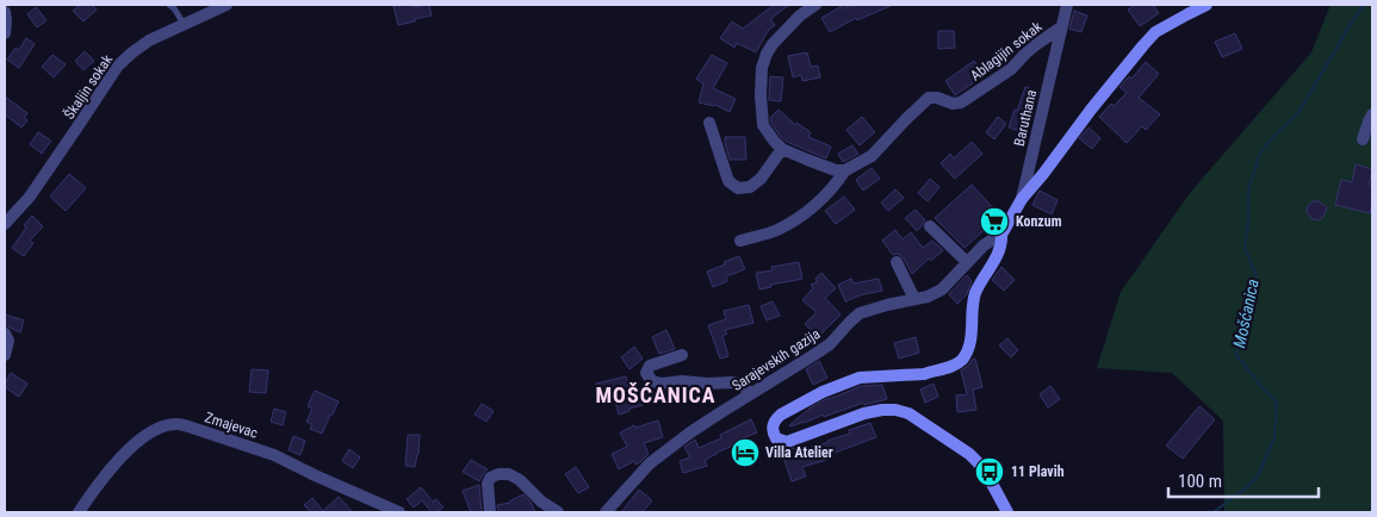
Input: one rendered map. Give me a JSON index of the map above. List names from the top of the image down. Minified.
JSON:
{"streets":{"main road":["Baruthana"],"street":["Ablagijin sokak","Škaljin sokak","Sarajevskih gazija","Zmajevac"]},"crossings":[["Ablagijin sokak","Baruthana"],["Baruthana","Sarajevskih gazija"]],"districts":["MOŠĆANICA"],"water":["Mošćanica"],"places":{"supermarket":["Konzum"],"hotel":["Villa Atelier"],"bus stop":["11 Plavih"]},"scale_bar":"100 m"}
